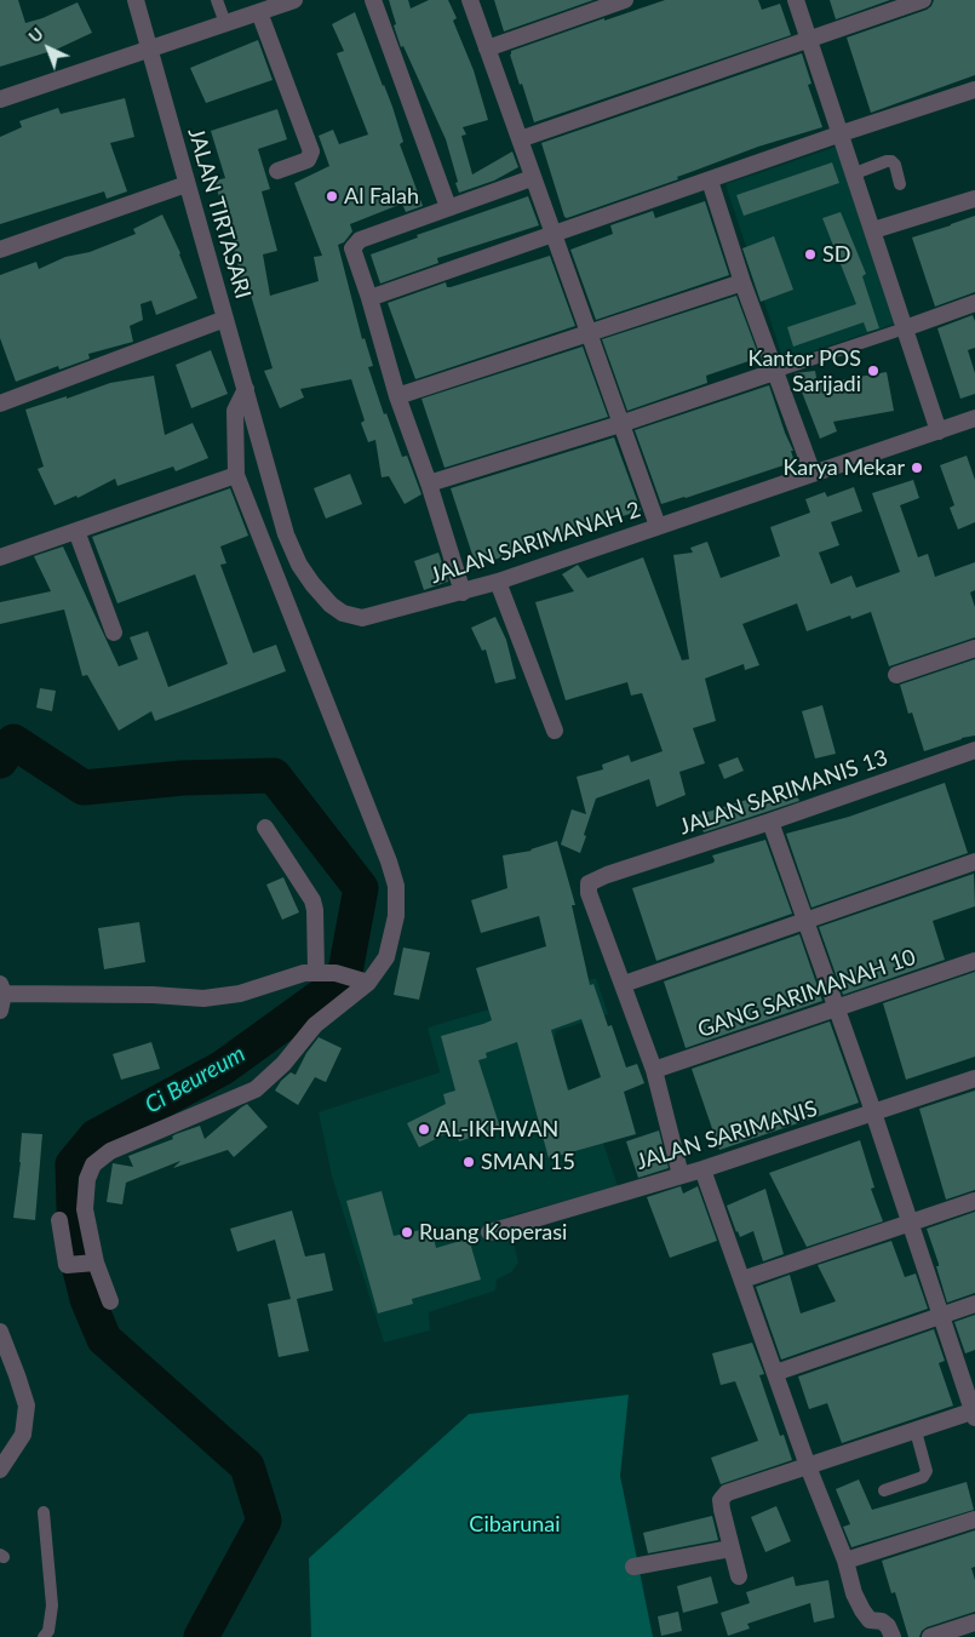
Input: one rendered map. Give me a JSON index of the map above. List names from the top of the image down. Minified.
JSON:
{"streets":{"street":["JALAN TIRTASARI","JALAN SARIMANAH 2","JALAN SARIMANIS 13","GANG SARIMANAH 10","JALAN SARIMANIS"]},"crossings":[["JALAN TIRTASARI","JALAN SARIMANAH 2"]],"water":["Ci Beureum"],"parks":["Cibarunai"],"places":["Al Falah","SD","Kantor POS Sarijadi","Karya Mekar","AL-IKHWAN","SMAN 15","Ruang Koperasi"],"north":"top left"}
